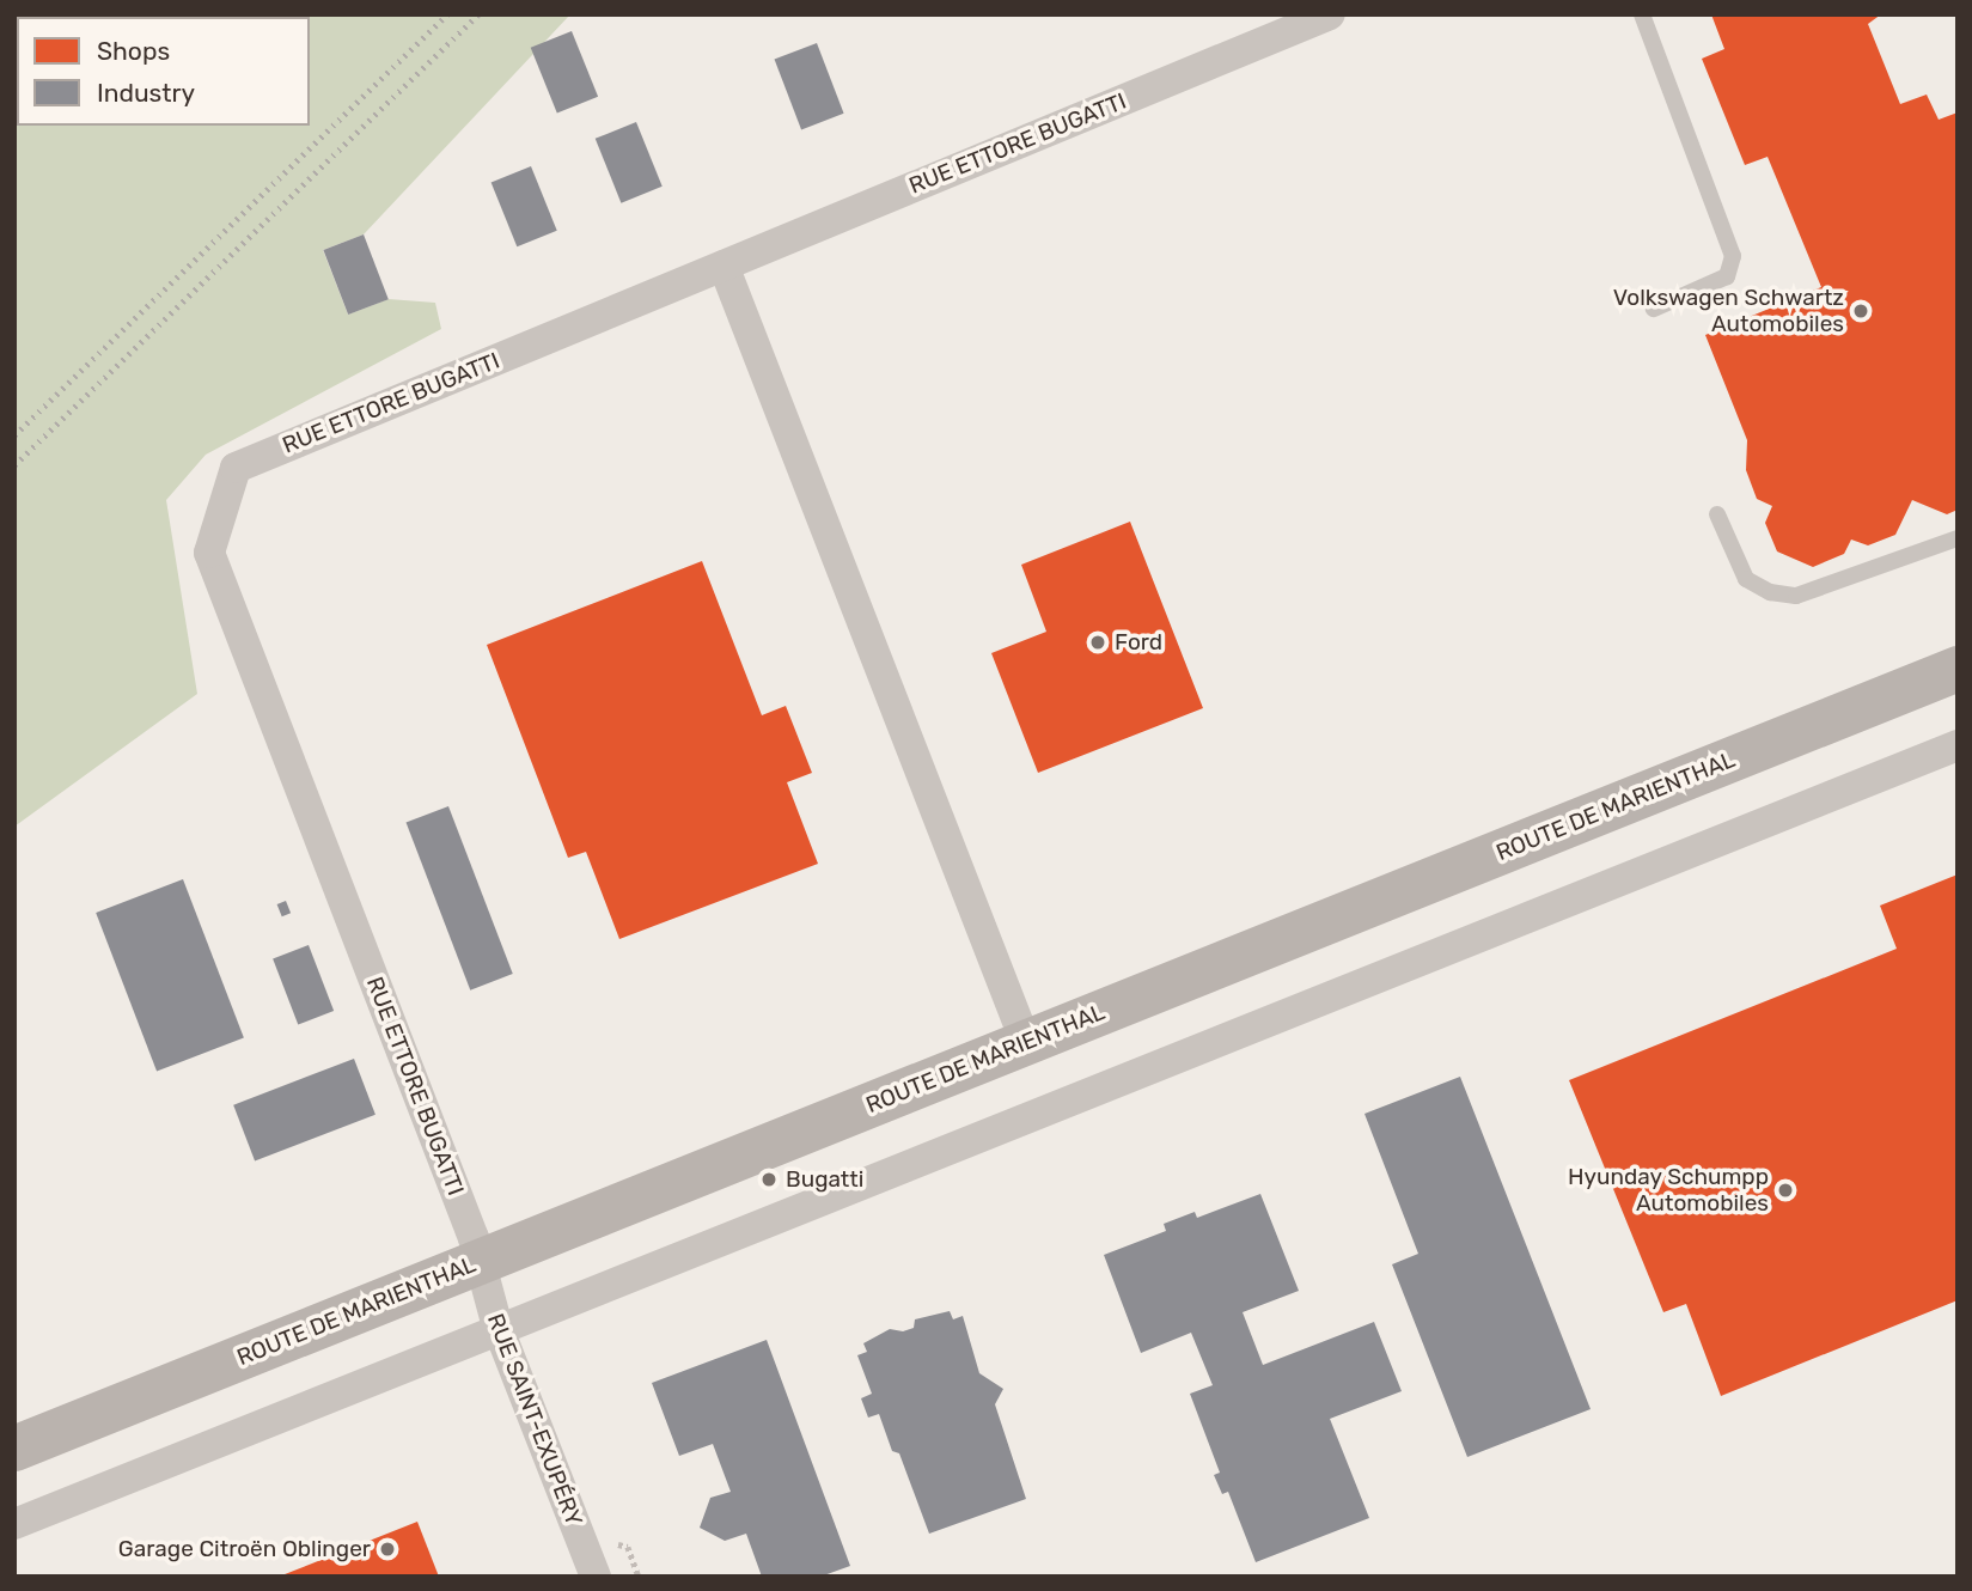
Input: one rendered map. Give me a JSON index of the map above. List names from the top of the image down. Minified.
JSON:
{"streets":{"street":["RUE ETTORE BUGATTI","ROUTE DE MARIENTHAL","RUE SAINT-EXUPÉRY"]},"crossings":[["RUE ETTORE BUGATTI","ROUTE DE MARIENTHAL"],["RUE ETTORE BUGATTI","RUE SAINT-EXUPÉRY"],["ROUTE DE MARIENTHAL","RUE SAINT-EXUPÉRY"]],"places":["Volkswagen Schwartz Automobiles","Ford","Bugatti","Hyunday Schumpp Automobiles","Garage Citroën Oblinger"],"legend":["Shops","Industry"]}
